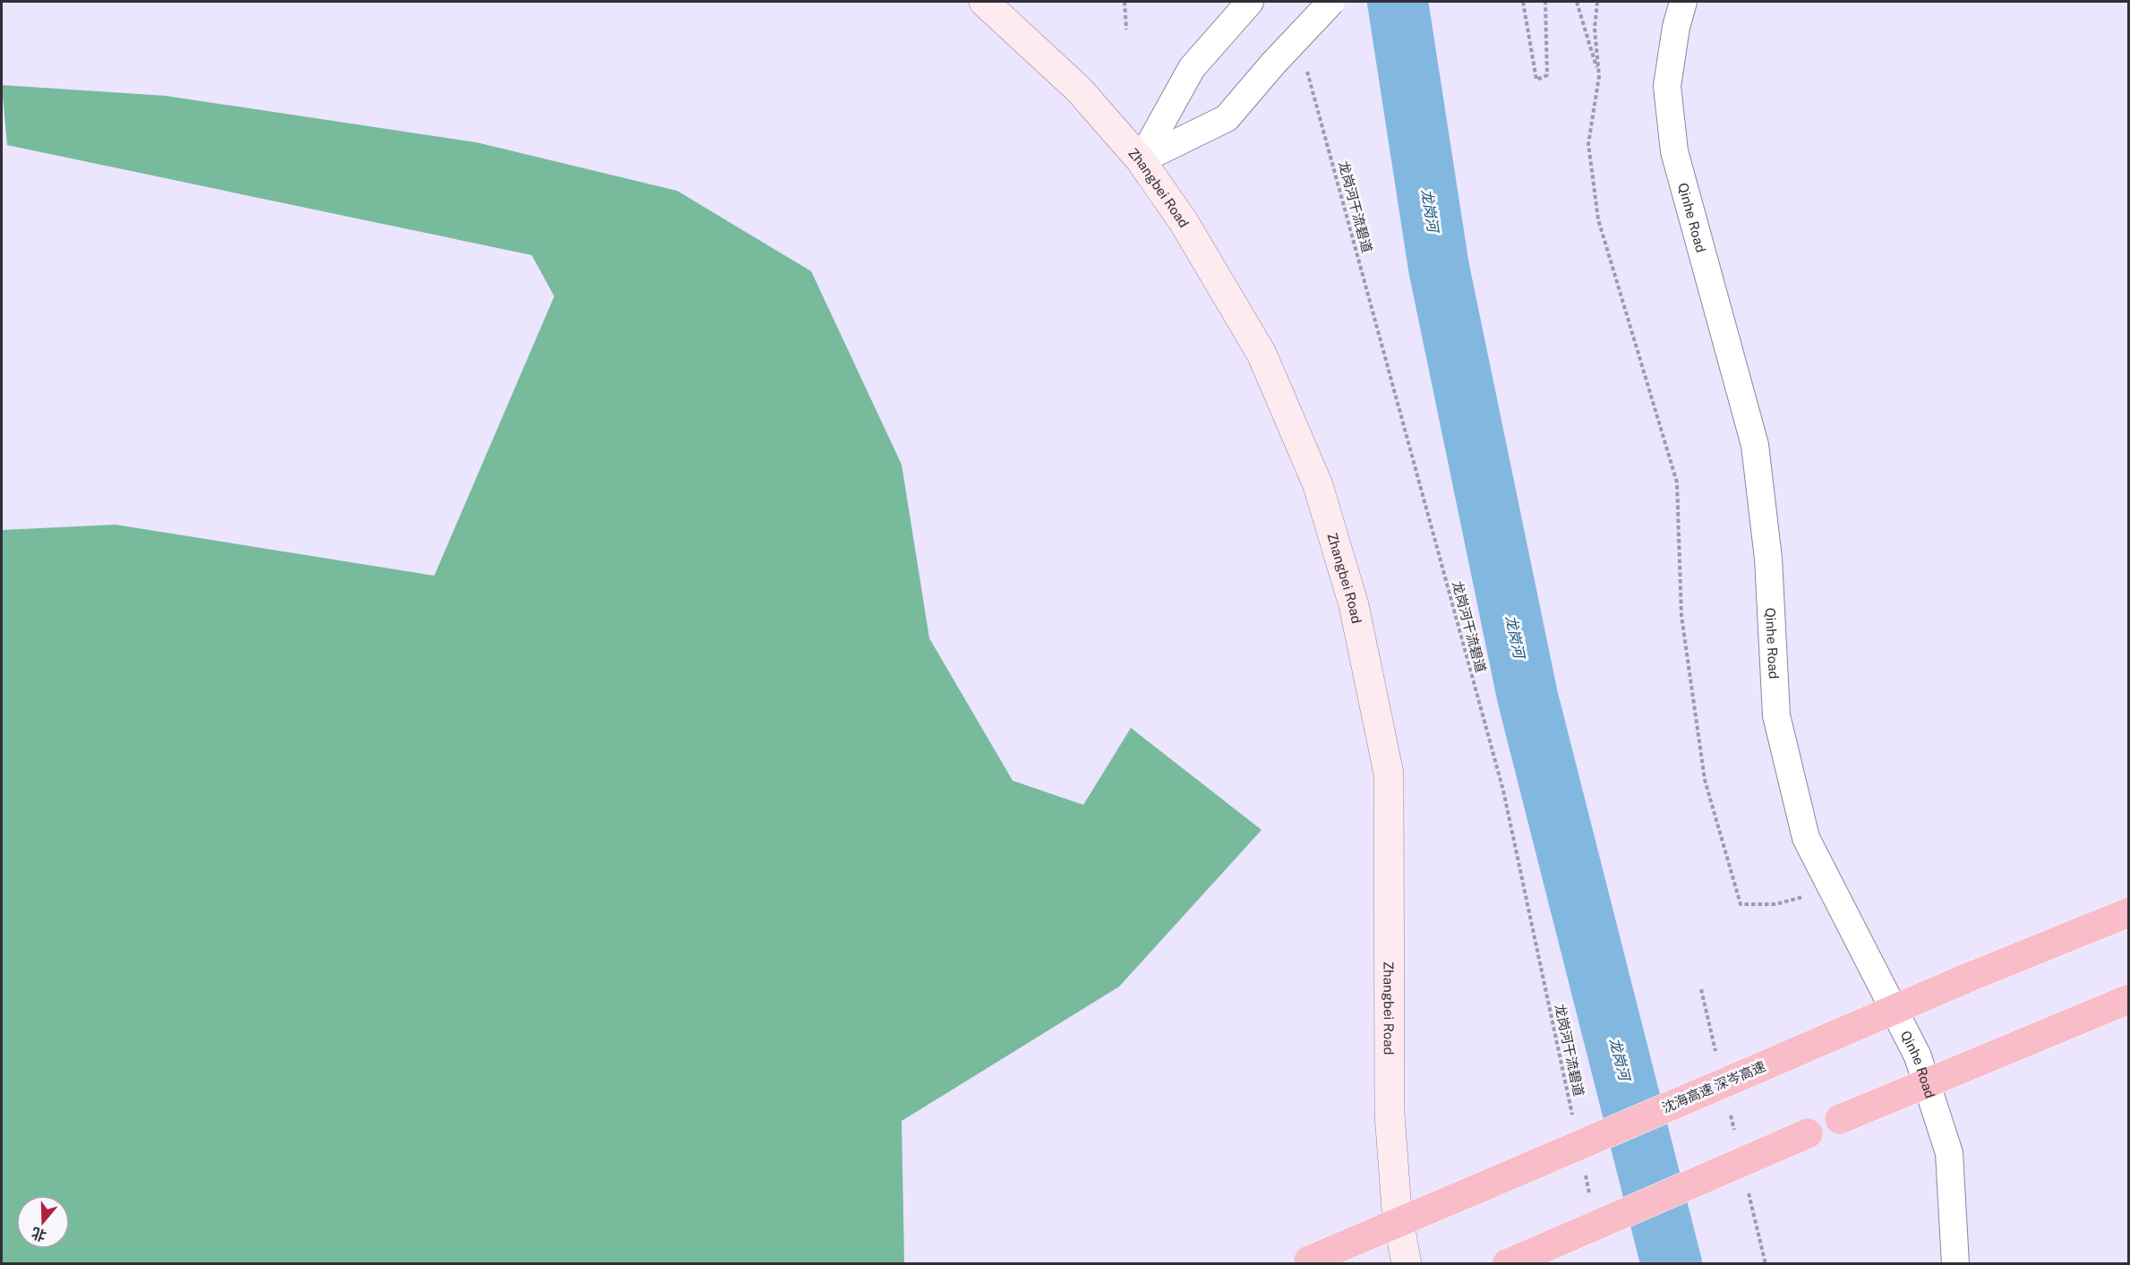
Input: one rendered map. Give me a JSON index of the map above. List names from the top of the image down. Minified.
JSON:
{"streets":{"highway":["沈海高速 深岑高速"],"street":["Zhangbei Road","Qinhe Road"],"path":["龙岗河干流碧道"]},"water":["龙岗河"],"north":"bottom"}
